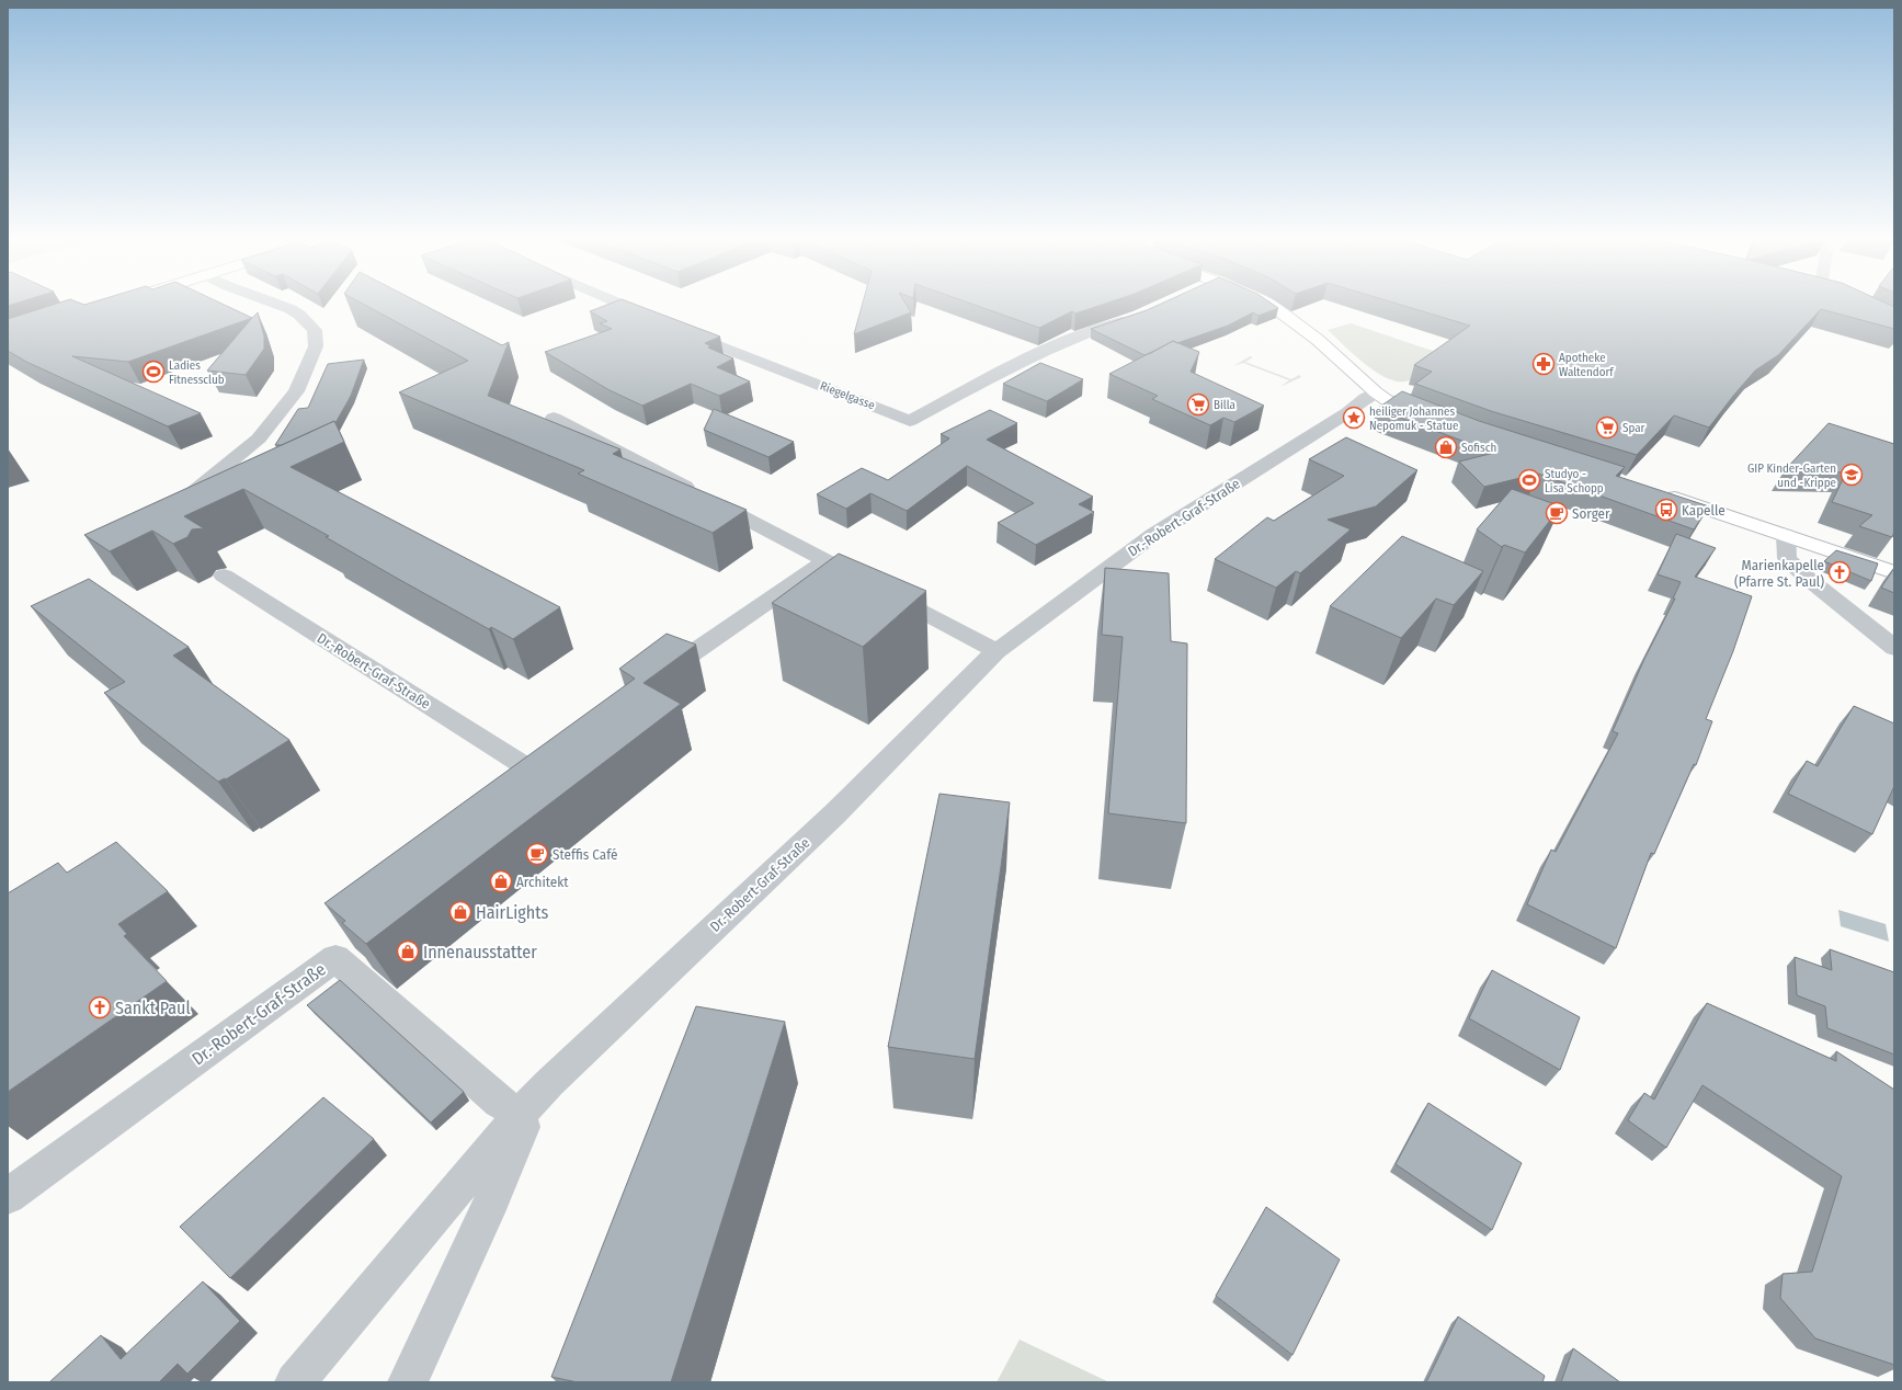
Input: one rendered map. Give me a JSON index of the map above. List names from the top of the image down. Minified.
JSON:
{"streets":{"street":["Riegelgasse","Dr.-Robert-Graf-Straße"]},"places":{"pharmacy":["Apotheke Waltendorf"],"sports":["Ladies Fitnessclub","Studyo - Lisa Schopp"],"supermarket":["Billa","Spar"],"place":["heiliger Johannes Nepomuk - Statue"],"shop":["Sofisch","Architekt","HairLights","Innenausstatter"],"school or university":["GIP Kinder-Garten und -Krippe"],"bus stop":["Kapelle"],"cafe":["Sorger","Steffis Café"],"church":["Marienkapelle (Pfarre St. Paul)","Sankt Paul"]}}
